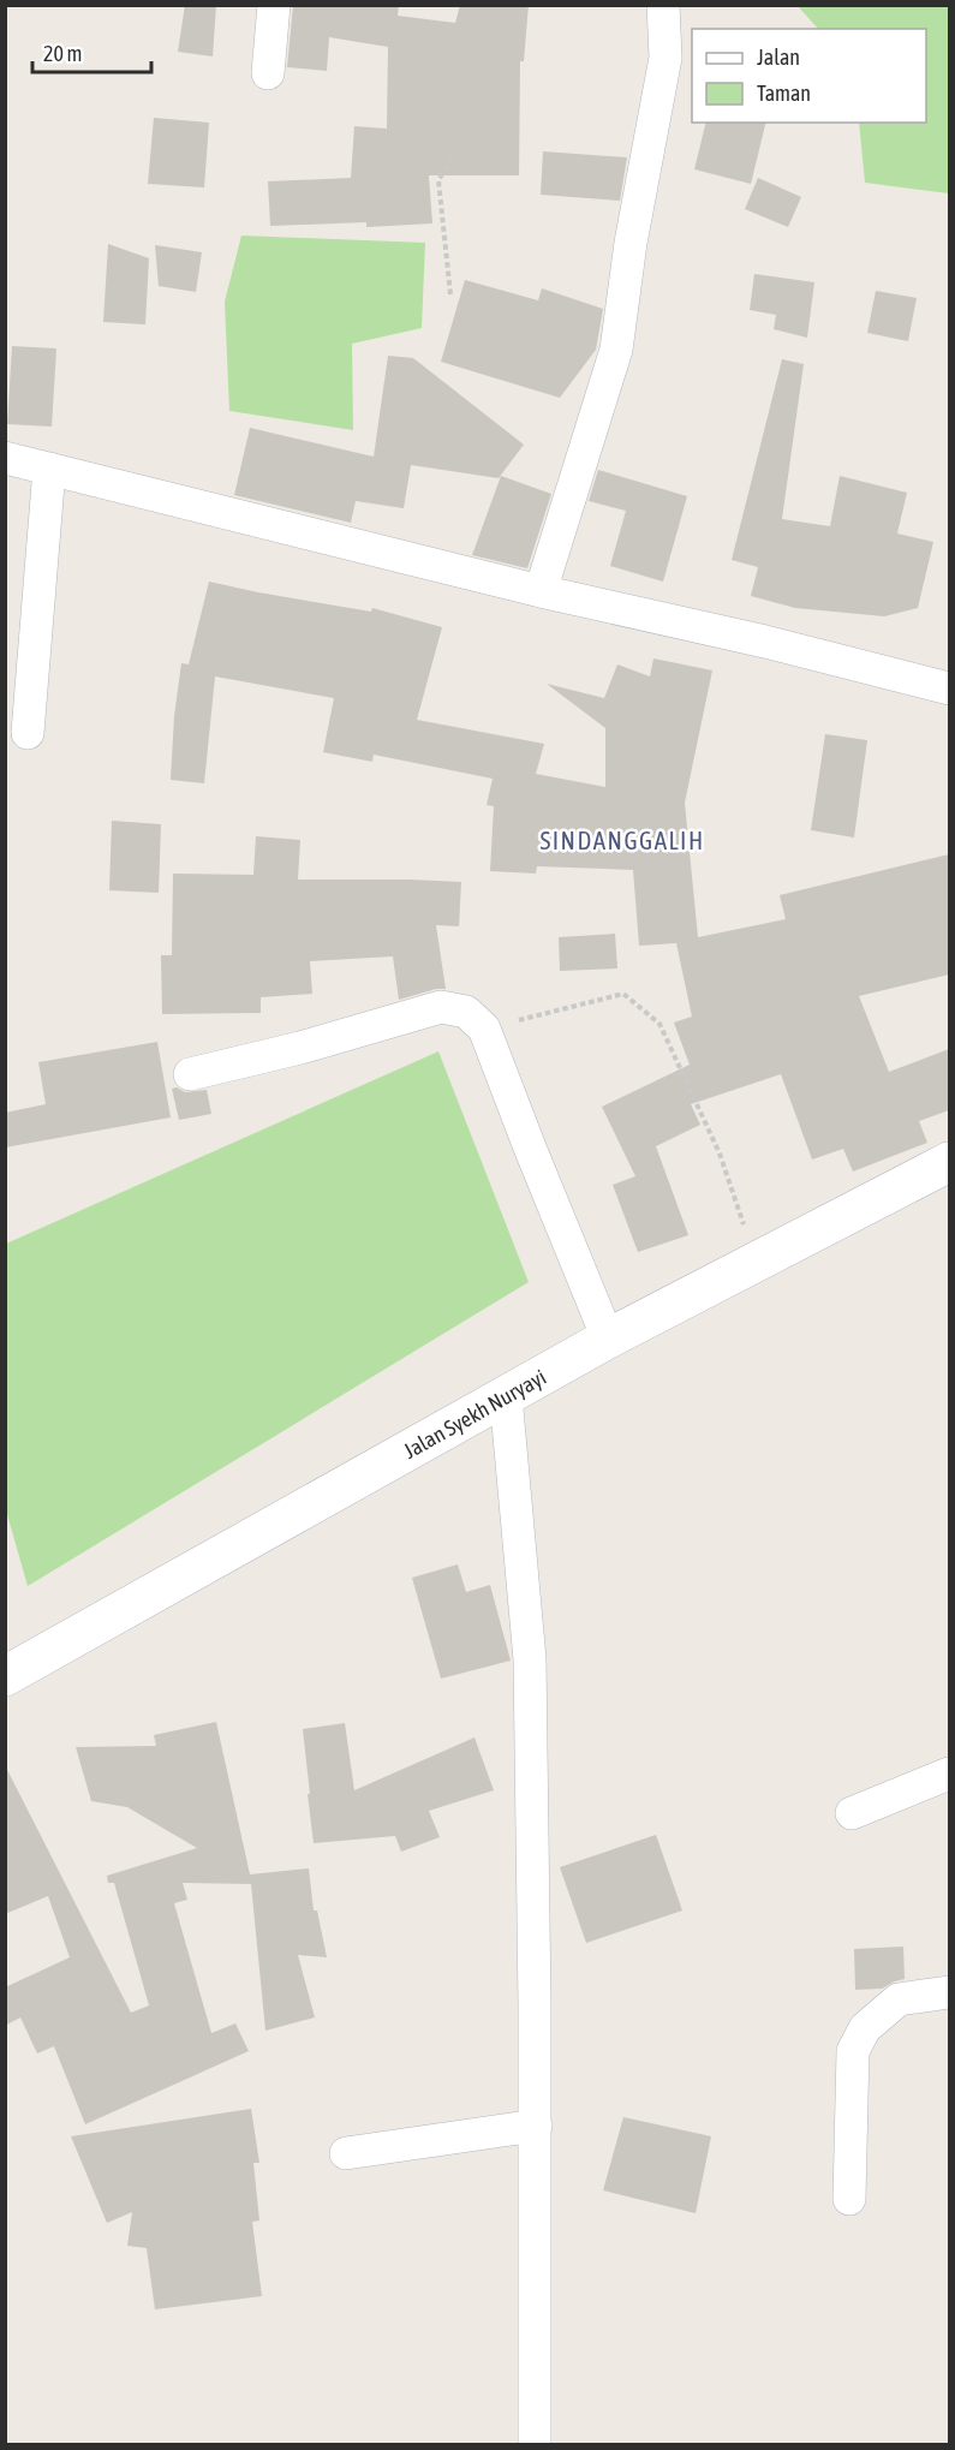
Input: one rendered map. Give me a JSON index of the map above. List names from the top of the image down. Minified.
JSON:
{"streets":{"main road":["Jalan Syekh Nuryayi"]},"districts":["SINDANGGALIH"],"legend":["Jalan","Taman"],"scale_bar":"20 m"}
